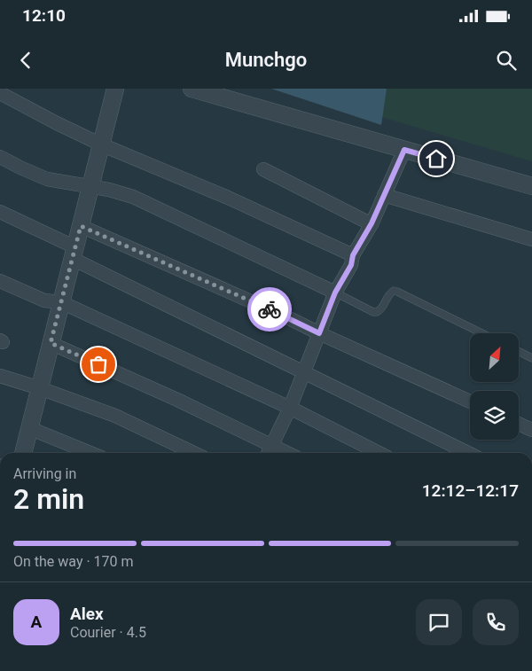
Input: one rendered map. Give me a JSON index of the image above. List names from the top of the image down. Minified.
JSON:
{"north":"top right","page":{"status":"12:10","header":"Munchgo","heading":["2 min","Arriving in","12:12–12:17"],"panel":["Alex","Courier · 4.5"],"bar":"On the way · 170 m","round":"A"}}
